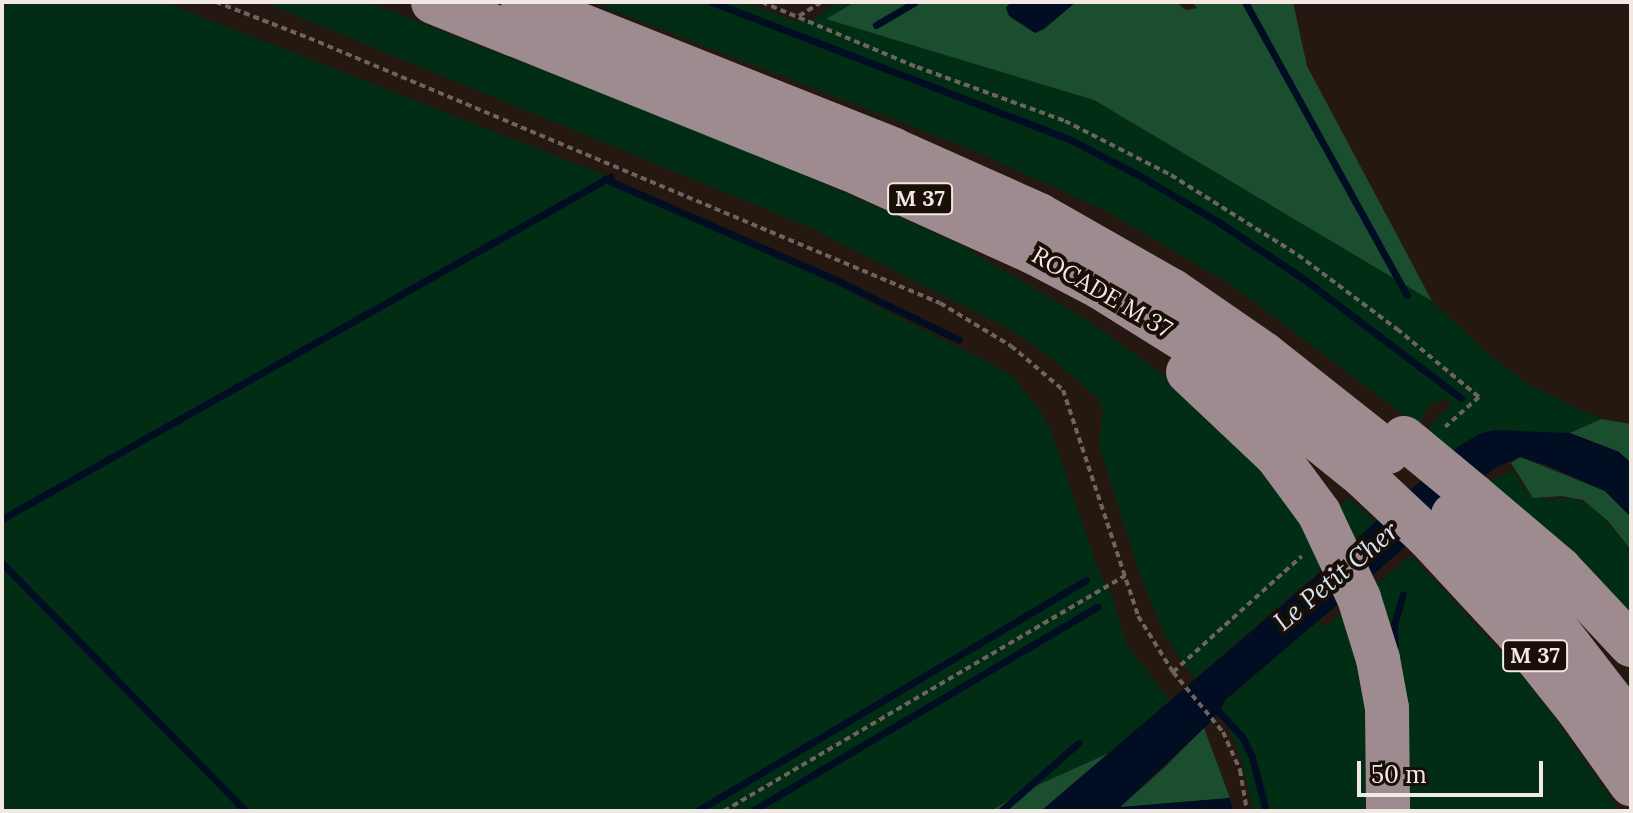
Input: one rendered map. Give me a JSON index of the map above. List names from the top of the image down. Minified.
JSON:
{"streets":{"highway":["M 37","ROCADE M 37"]},"water":["Le Petit Cher"],"scale_bar":"50 m"}
